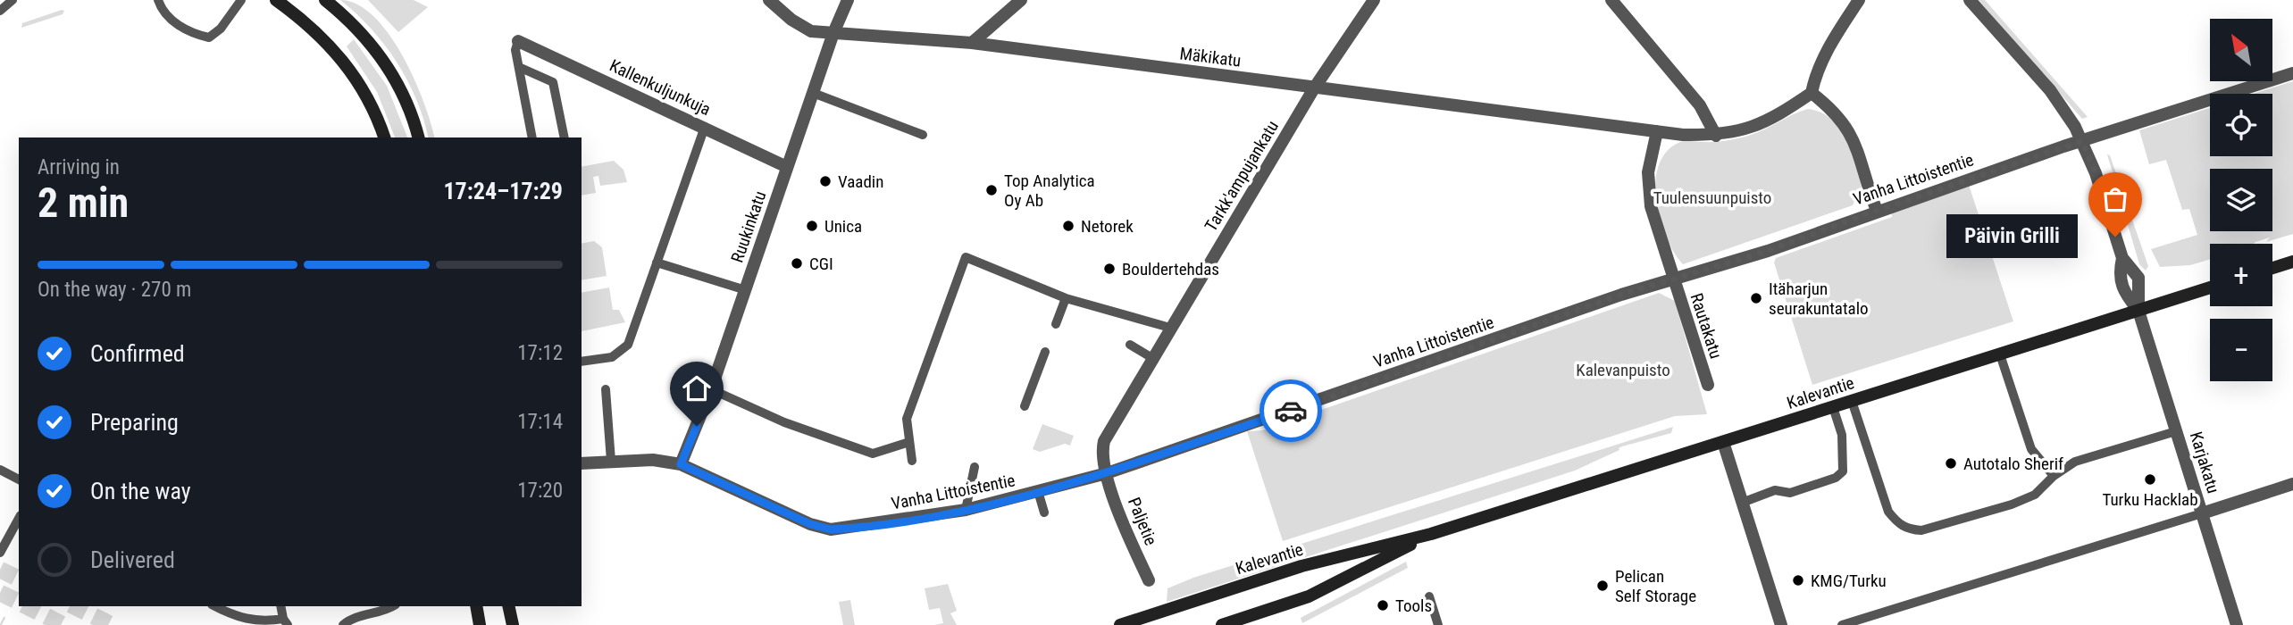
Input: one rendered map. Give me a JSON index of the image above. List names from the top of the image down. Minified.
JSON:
{"streets":{"main road":["Kalevantie"],"street":["Mäkikatu","Kallenkuljunkuja","Tarkk'ampujankatu","Vanha Littoistentie","Ruukinkatu","Rautakatu","Karjakatu","Paljetie"]},"crossings":[["Mäkikatu","Tarkk'ampujankatu"],["Mäkikatu","Ruukinkatu"],["Mäkikatu","Rautakatu"],["Kallenkuljunkuja","Ruukinkatu"],["Tarkk'ampujankatu","Vanha Littoistentie"],["Tarkk'ampujankatu","Paljetie"],["Vanha Littoistentie","Ruukinkatu"],["Vanha Littoistentie","Rautakatu"],["Vanha Littoistentie","Karjakatu"],["Vanha Littoistentie","Paljetie"],["Kalevantie","Karjakatu"]],"parks":["Tuulensuunpuisto","Kalevanpuisto"],"places":["Vaadin","Top Analytica Oy Ab","Unica","Netorek","Päivin Grilli","CGI","Bouldertehdas","Itäharjun seurakuntatalo","Autotalo Sherif","Turku Hacklab","KMG/Turku","Pelican Self Storage","Tools"],"north":"top left","page":{"map_buttons":["+","−"],"heading":["2 min","Arriving in","17:24–17:29"],"bubble":"Päivin Grilli","bar":"On the way · 270 m","list":[["Confirmed","17:12"],["Preparing","17:14"],["On the way","17:20"],"Delivered"]}}
